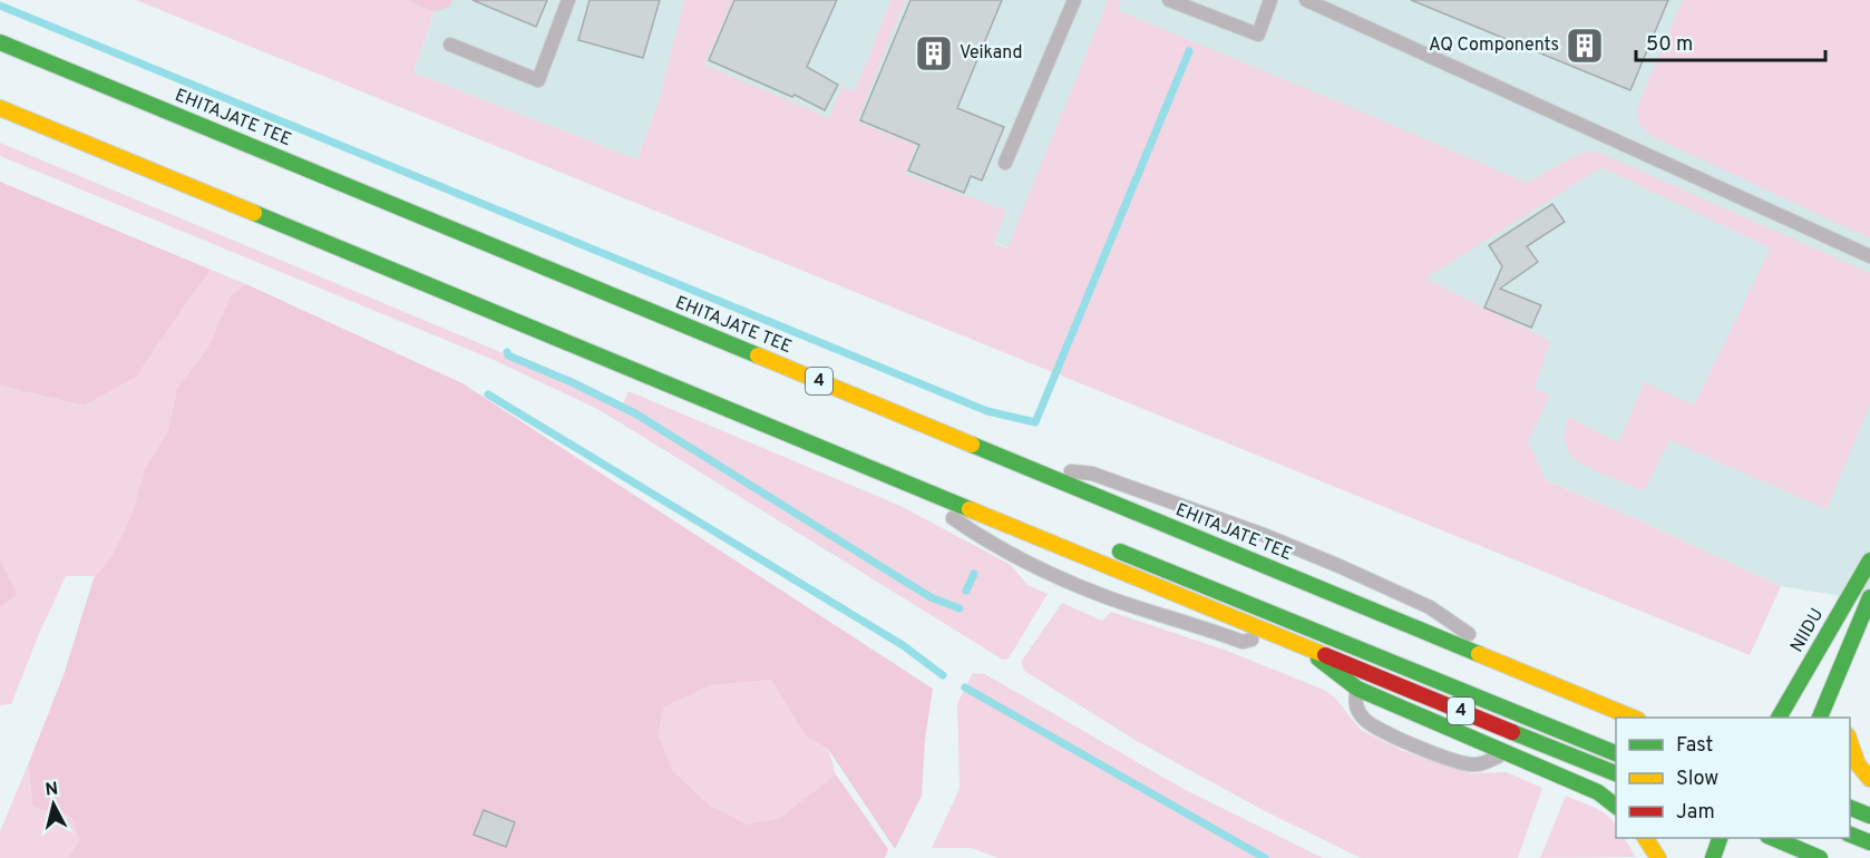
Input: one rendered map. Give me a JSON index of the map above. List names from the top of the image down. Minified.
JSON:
{"streets":{"main road":["EHITAJATE TEE","4","NIIDU"]},"places":{"building":["AQ Components","Veikand"]},"legend":["Fast","Slow","Jam"],"scale_bar":"50 m","north":"top"}
